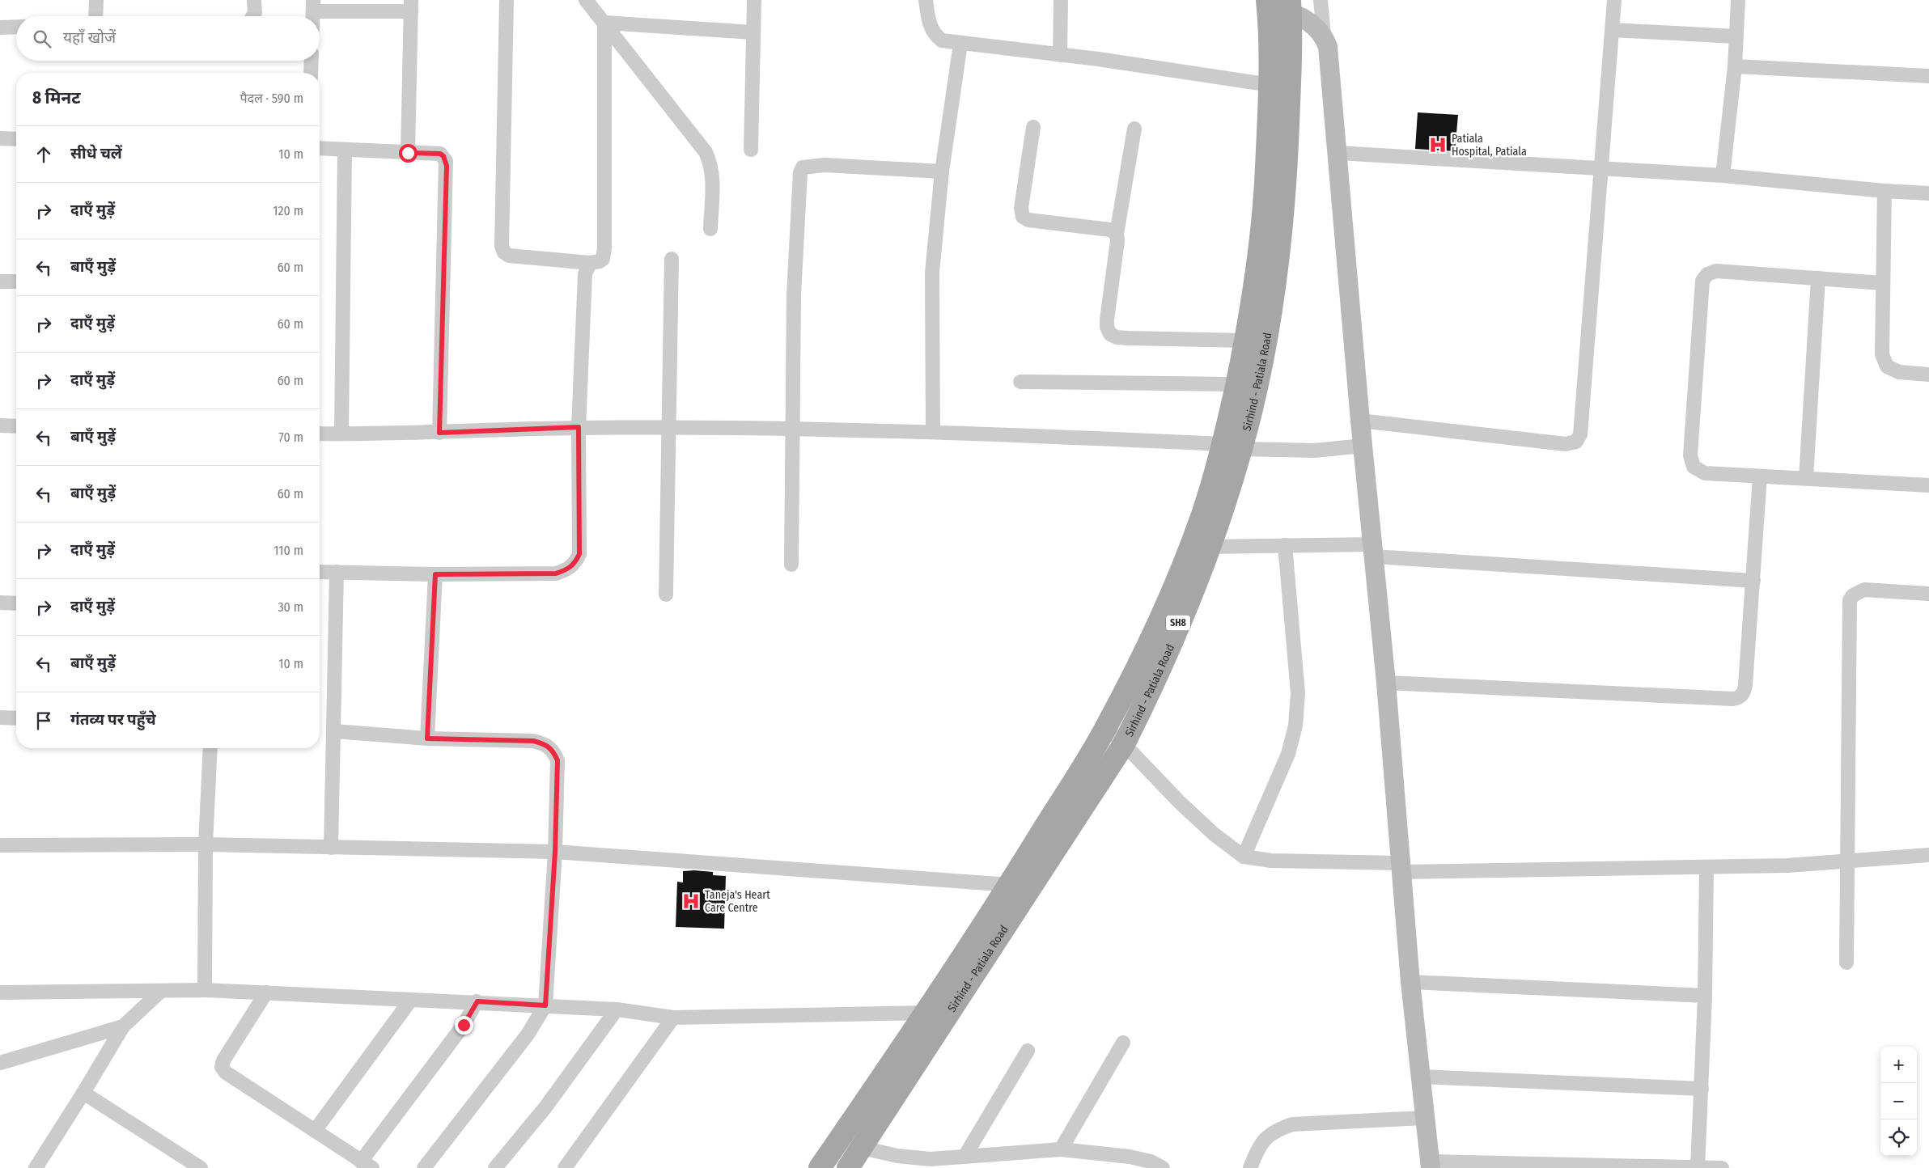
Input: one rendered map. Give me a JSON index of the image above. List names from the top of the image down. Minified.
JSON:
{"streets":{"main road":["Sirhind - Patiala Road","SH8"]},"places":{"hospital":["Patiala Hospital, Patiala","Taneja's Heart Care Centre"]},"page":{"search":"यहाँ खोजें","heading":["8 मिनट","पैदल · 590 m"],"list":[["सीधे चलें","10 m"],["दाएँ मुड़ें","120 m"],["बाएँ मुड़ें","60 m"],["दाएँ मुड़ें","60 m"],["दाएँ मुड़ें","60 m"],["बाएँ मुड़ें","70 m"],["बाएँ मुड़ें","60 m"],["दाएँ मुड़ें","110 m"],["दाएँ मुड़ें","30 m"],["बाएँ मुड़ें","10 m"],"गंतव्य पर पहुँचे"],"map_buttons":["+","−"]}}
